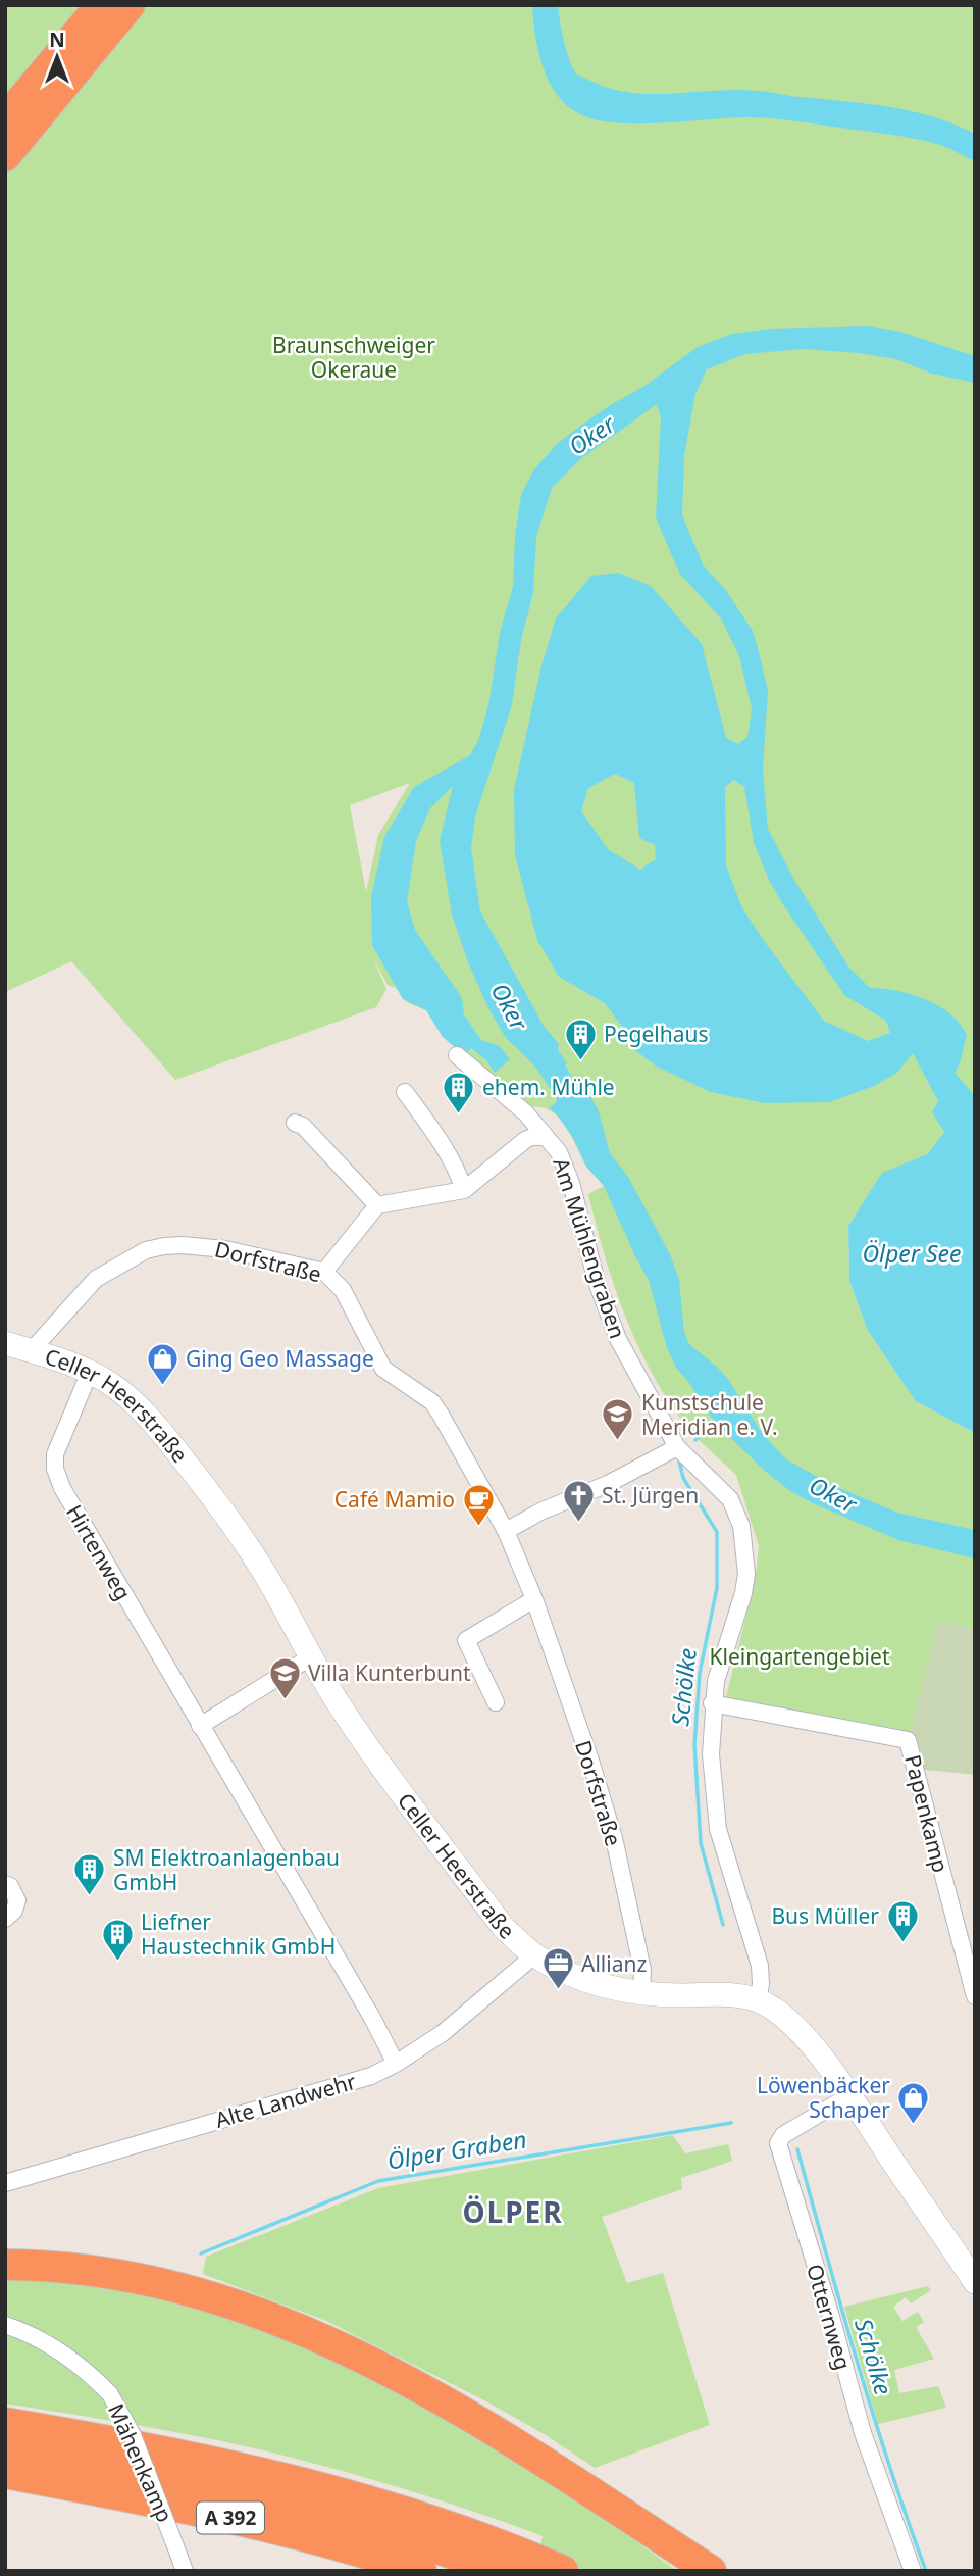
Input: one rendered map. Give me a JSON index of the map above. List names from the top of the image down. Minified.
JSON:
{"streets":{"highway":["A 392"],"main road":["Celler Heerstraße"],"street":["Am Mühlengraben","Dorfstraße","Hirtenweg","Papenkamp","Alte Landwehr","Otternweg","Mähenkamp"]},"crossings":[["Am Mühlengraben","Celler Heerstraße"],["Am Mühlengraben","Papenkamp"],["Dorfstraße","Celler Heerstraße"],["Celler Heerstraße","Hirtenweg"],["Celler Heerstraße","Alte Landwehr"],["Celler Heerstraße","Otternweg"],["Hirtenweg","Alte Landwehr"]],"districts":["ÖLPER"],"water":["Oker","Ölper See","Schölke","Ölper Graben"],"parks":["Braunschweiger Okeraue","Kleingartengebiet"],"places":{"building":["Pegelhaus","ehem. Mühle","SM Elektroanlagenbau GmbH","Bus Müller","Liefner Haustechnik GmbH"],"shop":["Ging Geo Massage","Löwenbäcker Schaper"],"school or university":["Kunstschule Meridian e. V.","Villa Kunterbunt"],"church":["St. Jürgen"],"cafe":["Café Mamio"],"office":["Allianz"]},"north":"top"}
